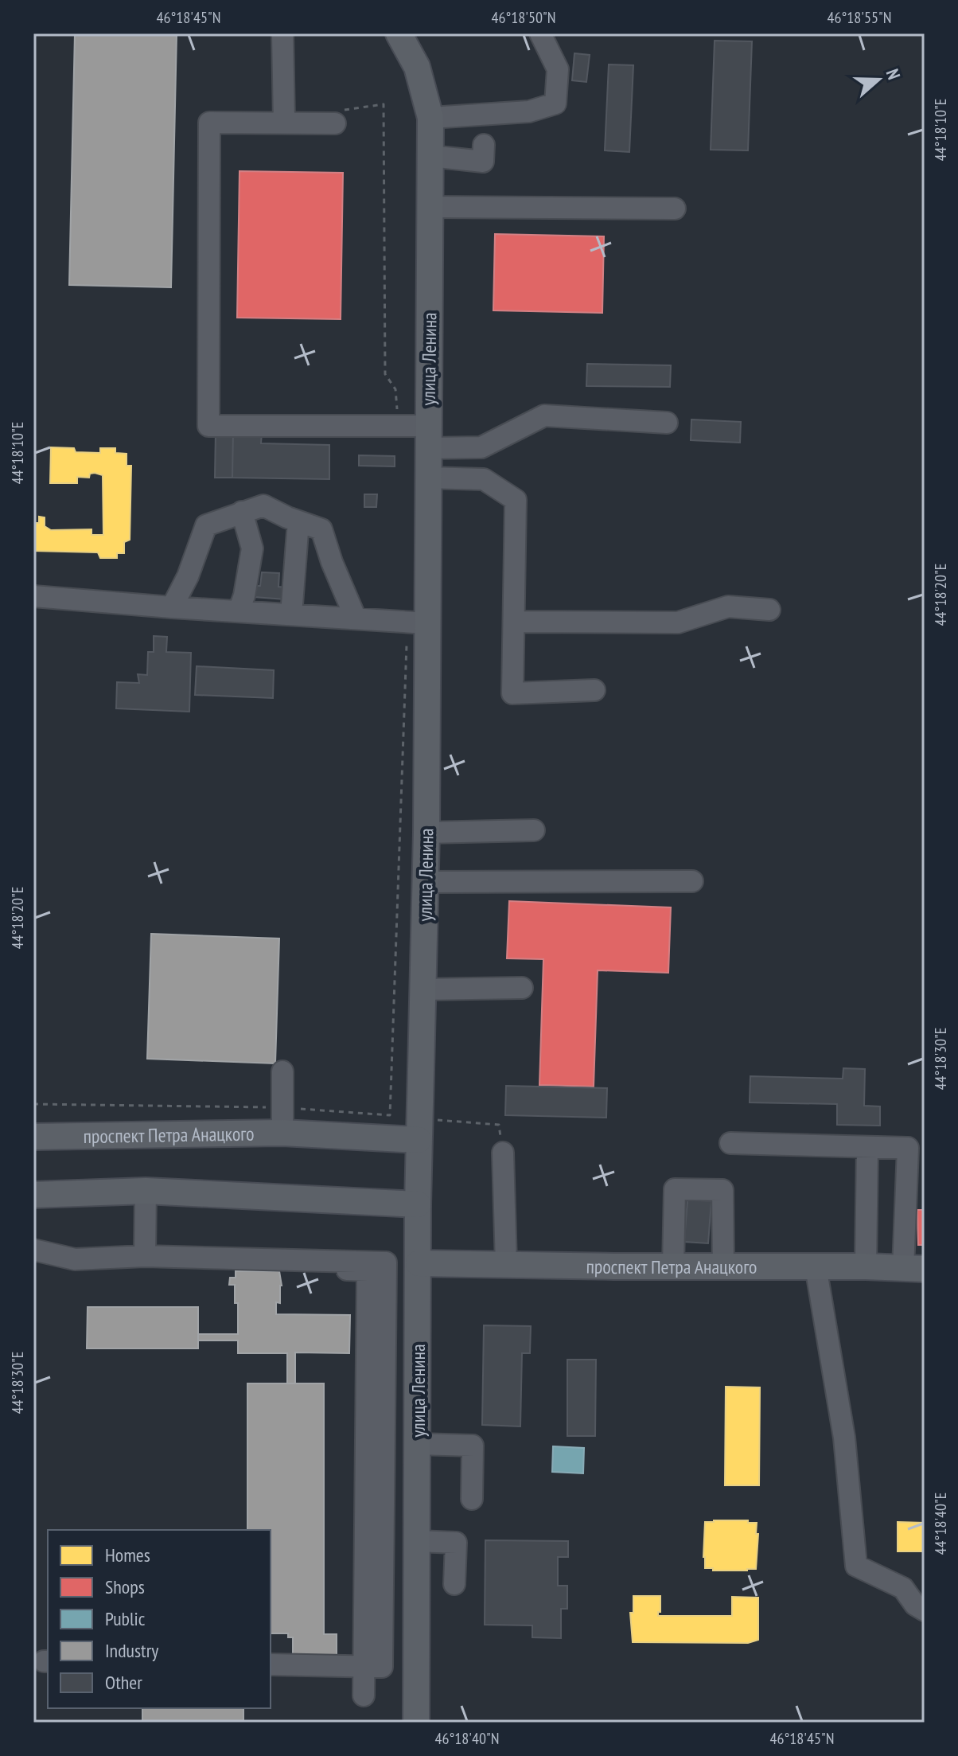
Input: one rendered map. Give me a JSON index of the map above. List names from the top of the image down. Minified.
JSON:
{"streets":{"main road":["улица Ленина","проспект Петра Анацкого"]},"crossings":[["улица Ленина","проспект Петра Анацкого"]],"legend":["Homes","Shops","Public","Industry","Other"],"north":"right","coordinates":["46°18'45\"N","46°18'50\"N","46°18'55\"N","44°18'10\"E","44°18'20\"E","44°18'30\"E","44°18'40\"E","46°18'40\"N"]}
